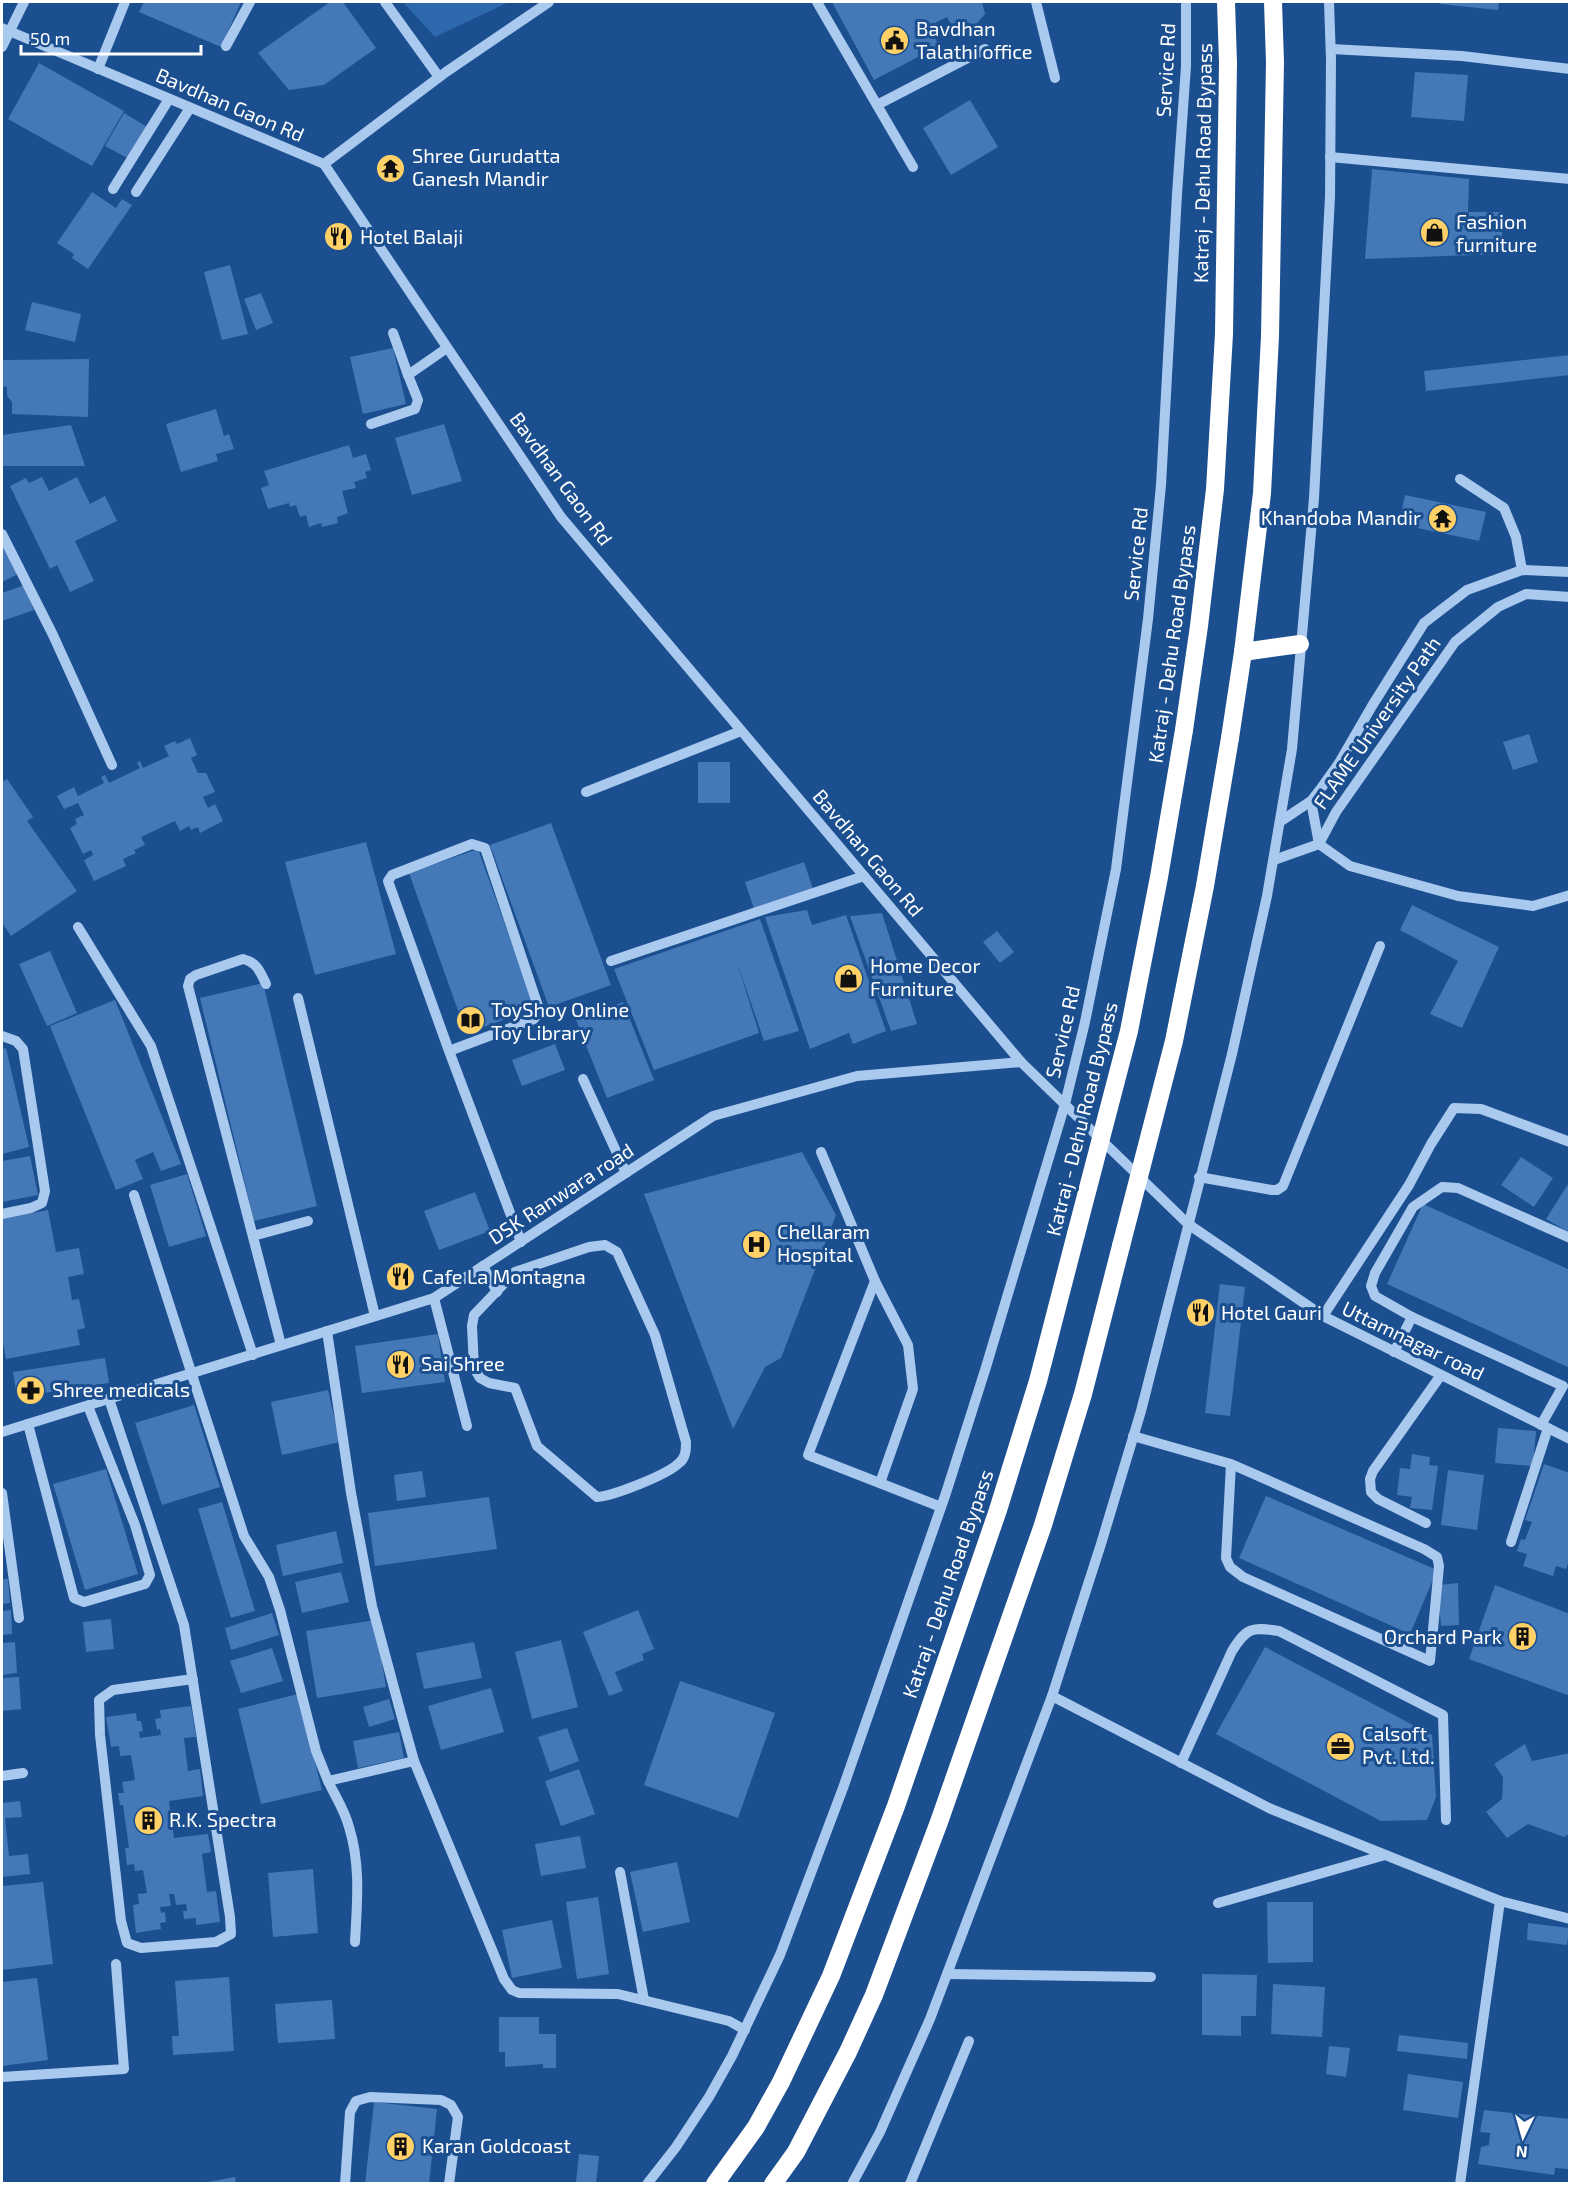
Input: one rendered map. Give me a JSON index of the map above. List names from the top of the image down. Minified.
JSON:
{"streets":{"highway":["Katraj - Dehu Road Bypass"],"street":["Service Rd","Bavdhan Gaon Rd","FLAME University Path","DSK Ranwara road","Uttamnagar road"]},"crossings":[["Service Rd","Uttamnagar road"],["Bavdhan Gaon Rd","DSK Ranwara road"]],"places":{"public building":["Bavdhan Talathi office"],"temple":["Shree Gurudatta Ganesh Mandir","Khandoba Mandir"],"shop":["Fashion furniture","Home Decor Furniture"],"restaurant":["Hotel Balaji","Cafe La Montagna","Hotel Gauri","Sai Shree"],"library":["ToyShoy Online Toy Library"],"hospital":["Chellaram Hospital"],"pharmacy":["Shree medicals"],"building":["Orchard Park","R.K. Spectra","Karan Goldcoast"],"office":["Calsoft Pvt. Ltd."]},"scale_bar":"50 m","north":"bottom"}
